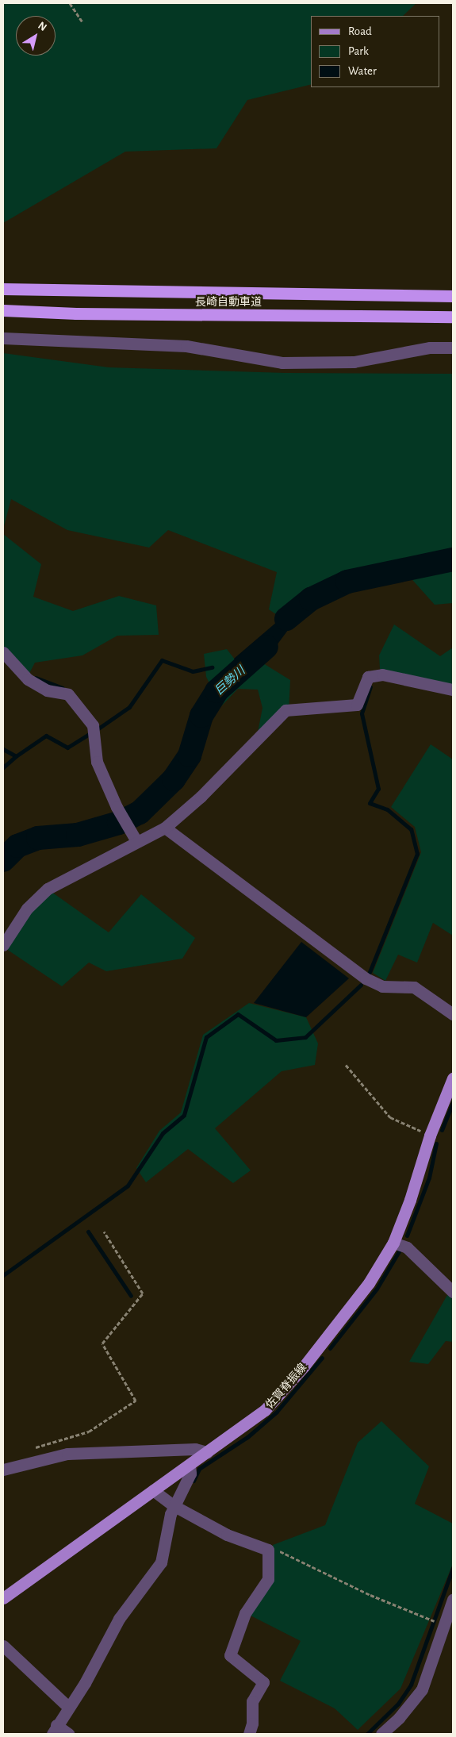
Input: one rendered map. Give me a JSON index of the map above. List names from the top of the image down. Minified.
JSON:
{"streets":{"highway":["長崎自動車道"],"main road":["佐賀脊振線"]},"water":["巨勢川"],"legend":["Road","Park","Water"],"north":"top right"}
